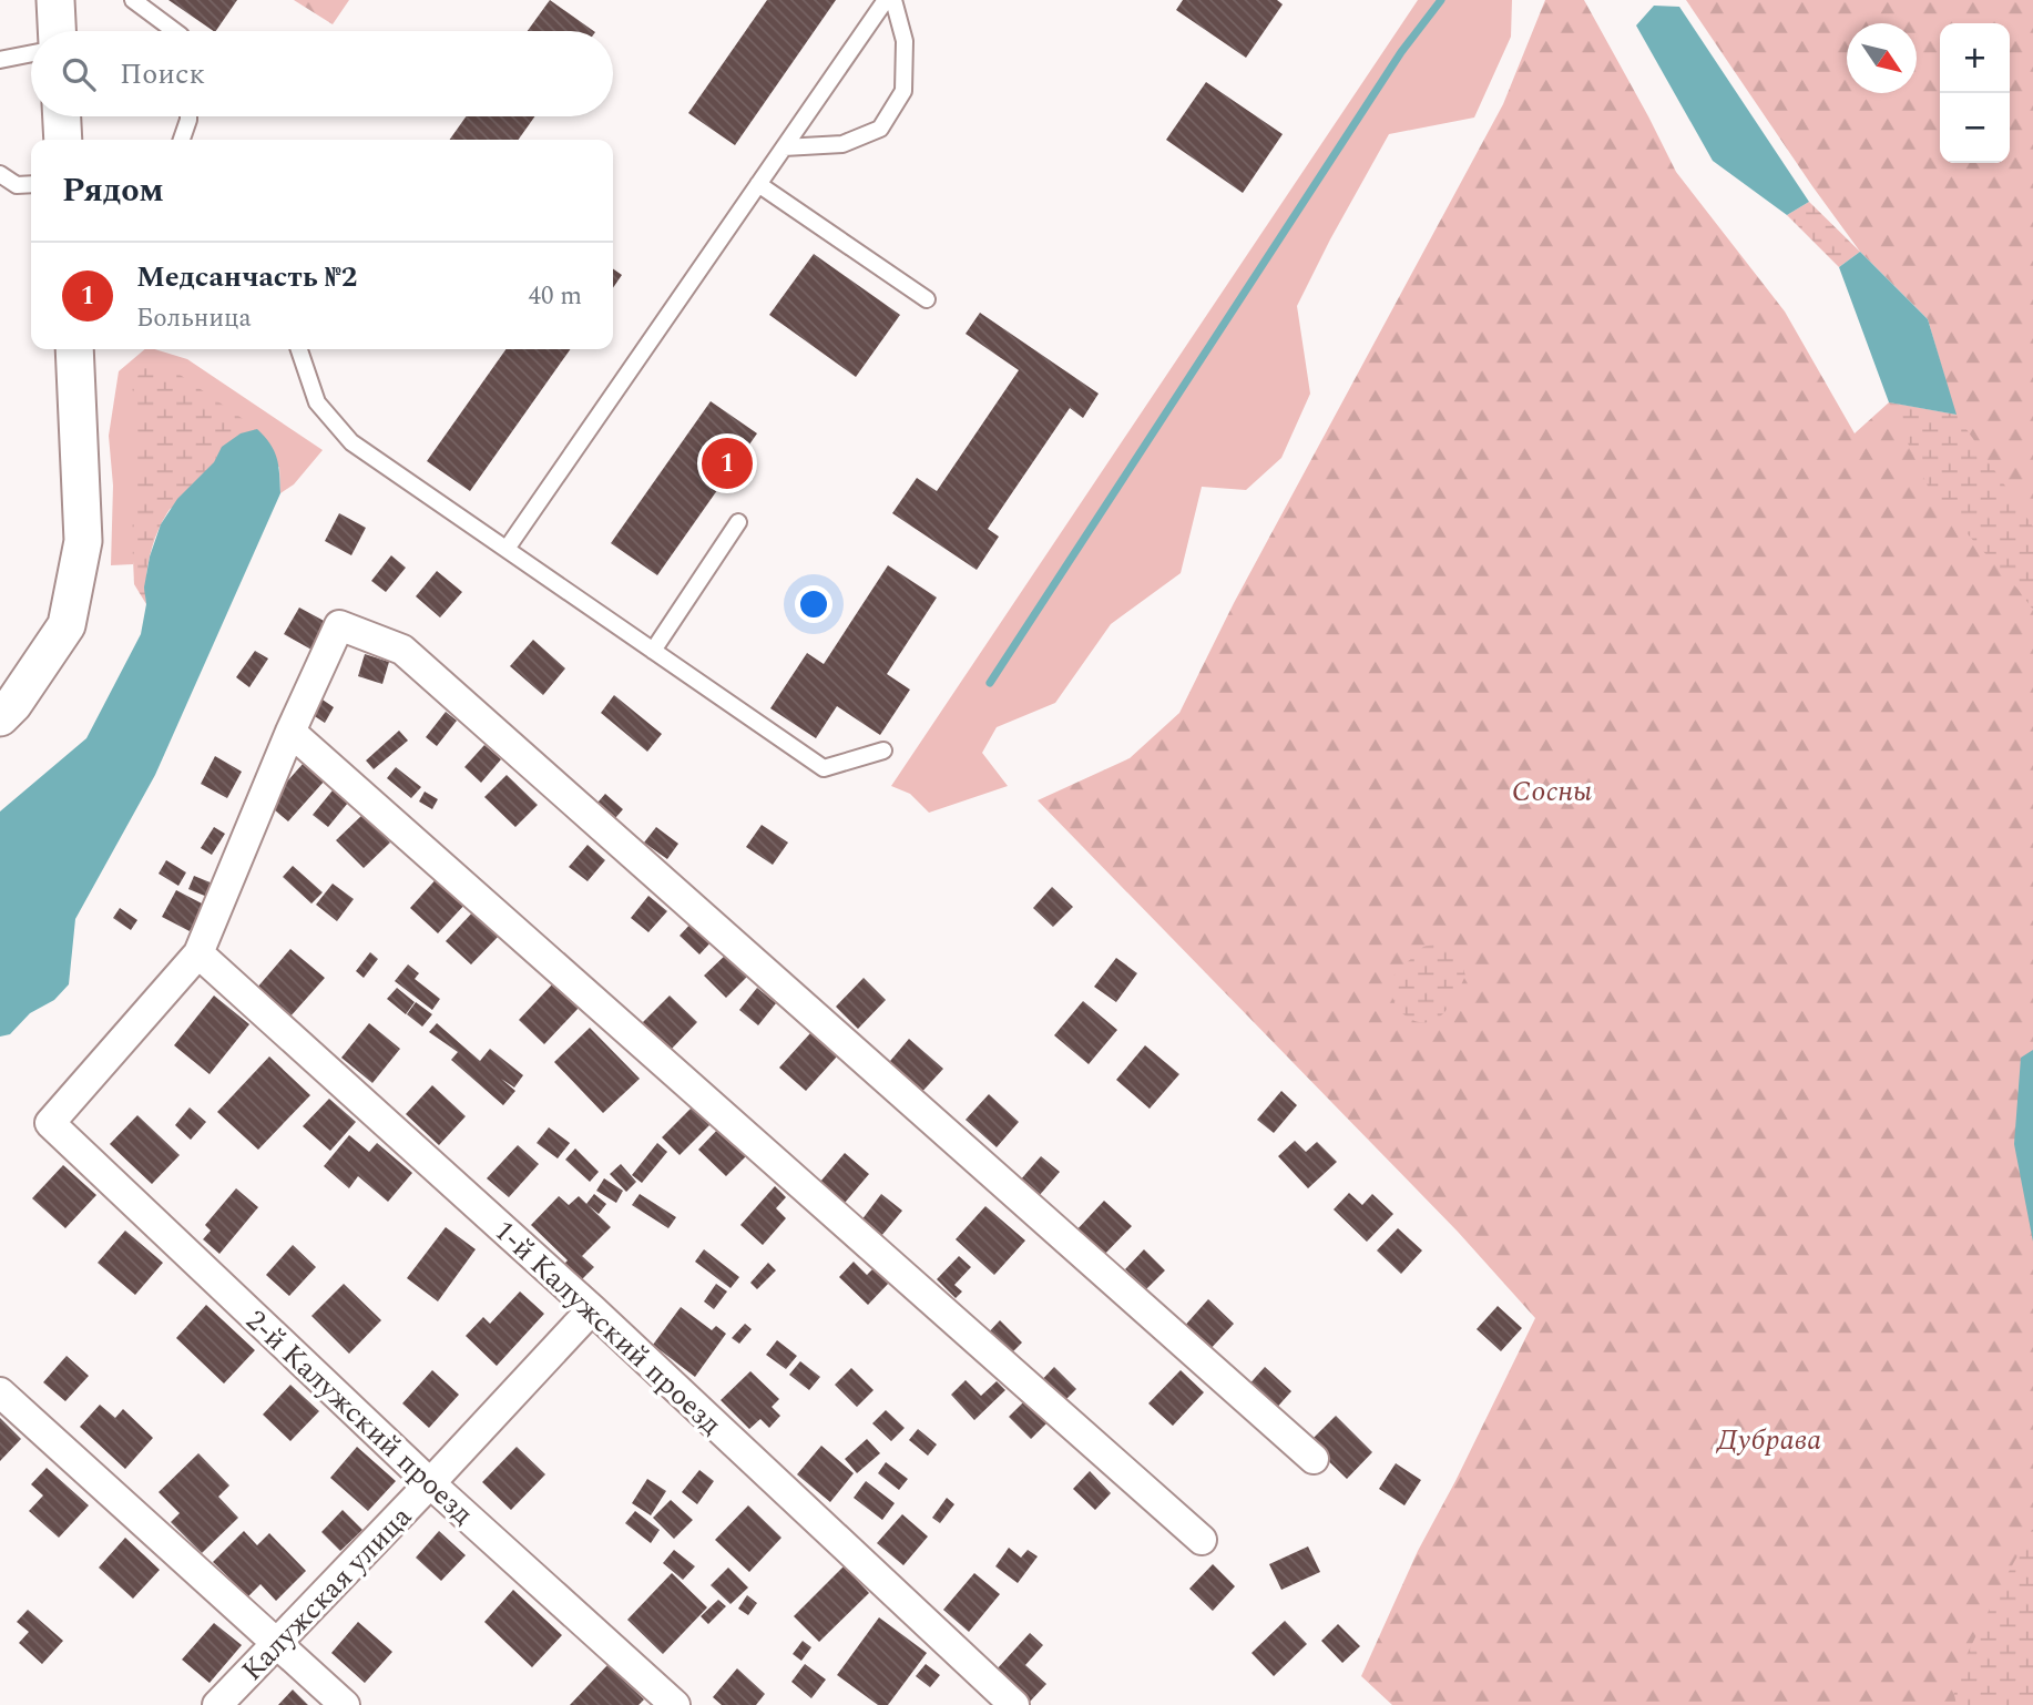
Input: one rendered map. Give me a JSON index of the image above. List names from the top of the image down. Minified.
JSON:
{"streets":{"street":["1-й Калужский проезд","2-й Калужский проезд","Калужская улица"]},"crossings":[["1-й Калужский проезд","2-й Калужский проезд"],["1-й Калужский проезд","Калужская улица"],["2-й Калужский проезд","Калужская улица"]],"parks":["Сосны","Дубрава"],"north":"bottom right","page":{"map_buttons":["+","−"],"search":"Поиск","heading":"Рядом","list":[{"mark":"1","name":"Медсанчасть №2","note":"Больница","value":"40 m"}],"pins":"1"}}
